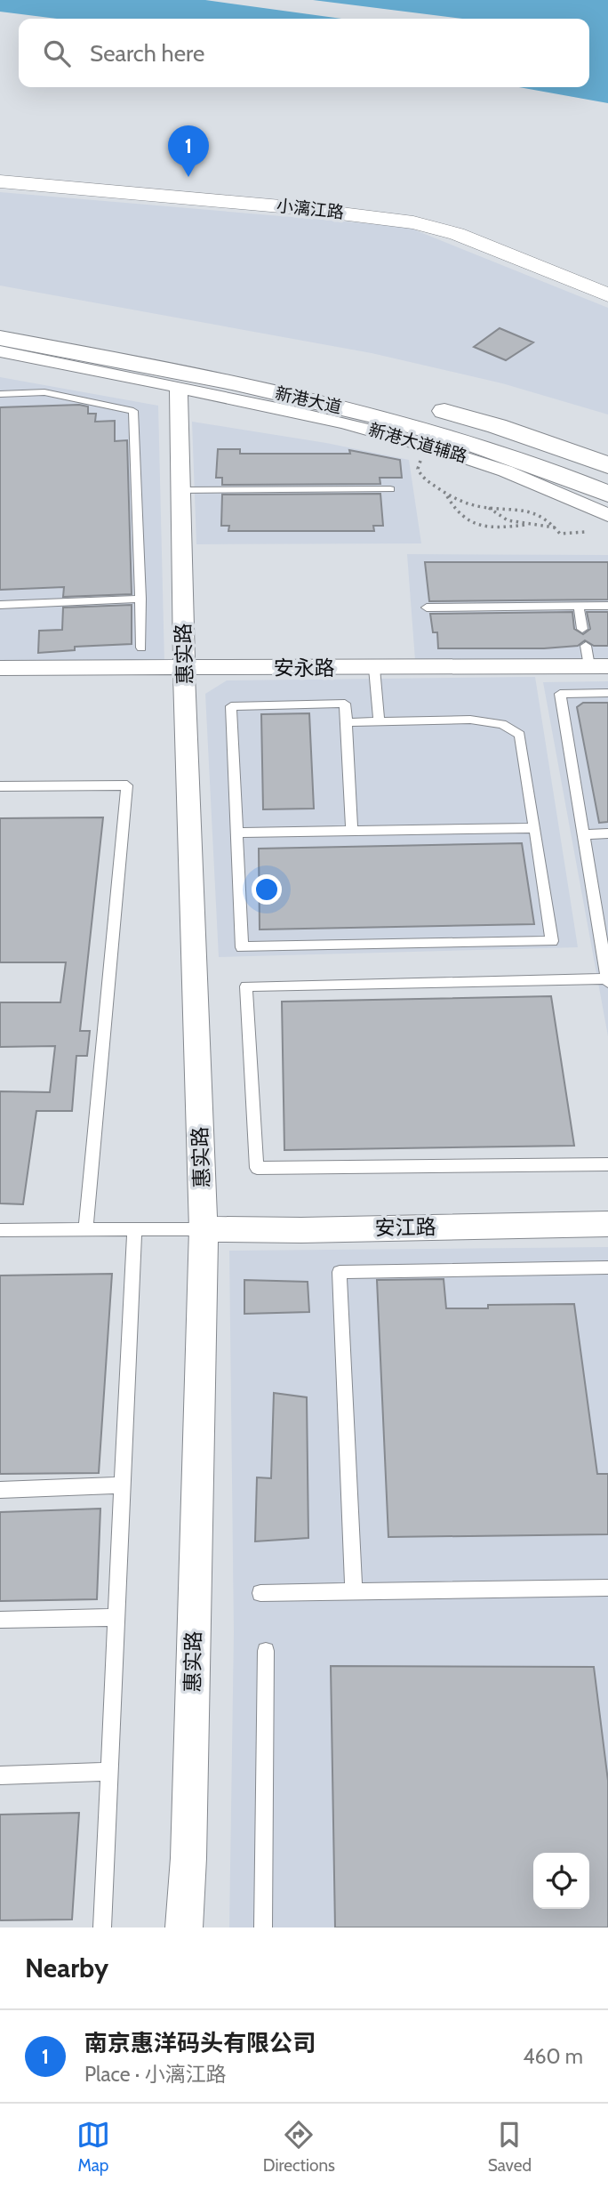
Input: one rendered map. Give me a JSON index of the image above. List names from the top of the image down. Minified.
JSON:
{"streets":{"main road":["新港大道"],"street":["小漓江路","新港大道辅路","惠实路","安永路","安江路"]},"crossings":[["新港大道辅路","惠实路"],["惠实路","安永路"],["惠实路","安江路"]],"page":{"search":"Search here","pins":"1","heading":"Nearby","list":[{"mark":"1","name":"南京惠洋码头有限公司","note":"Place · 小漓江路","value":"460 m"}],"nav":["Map","Directions","Saved"]}}
